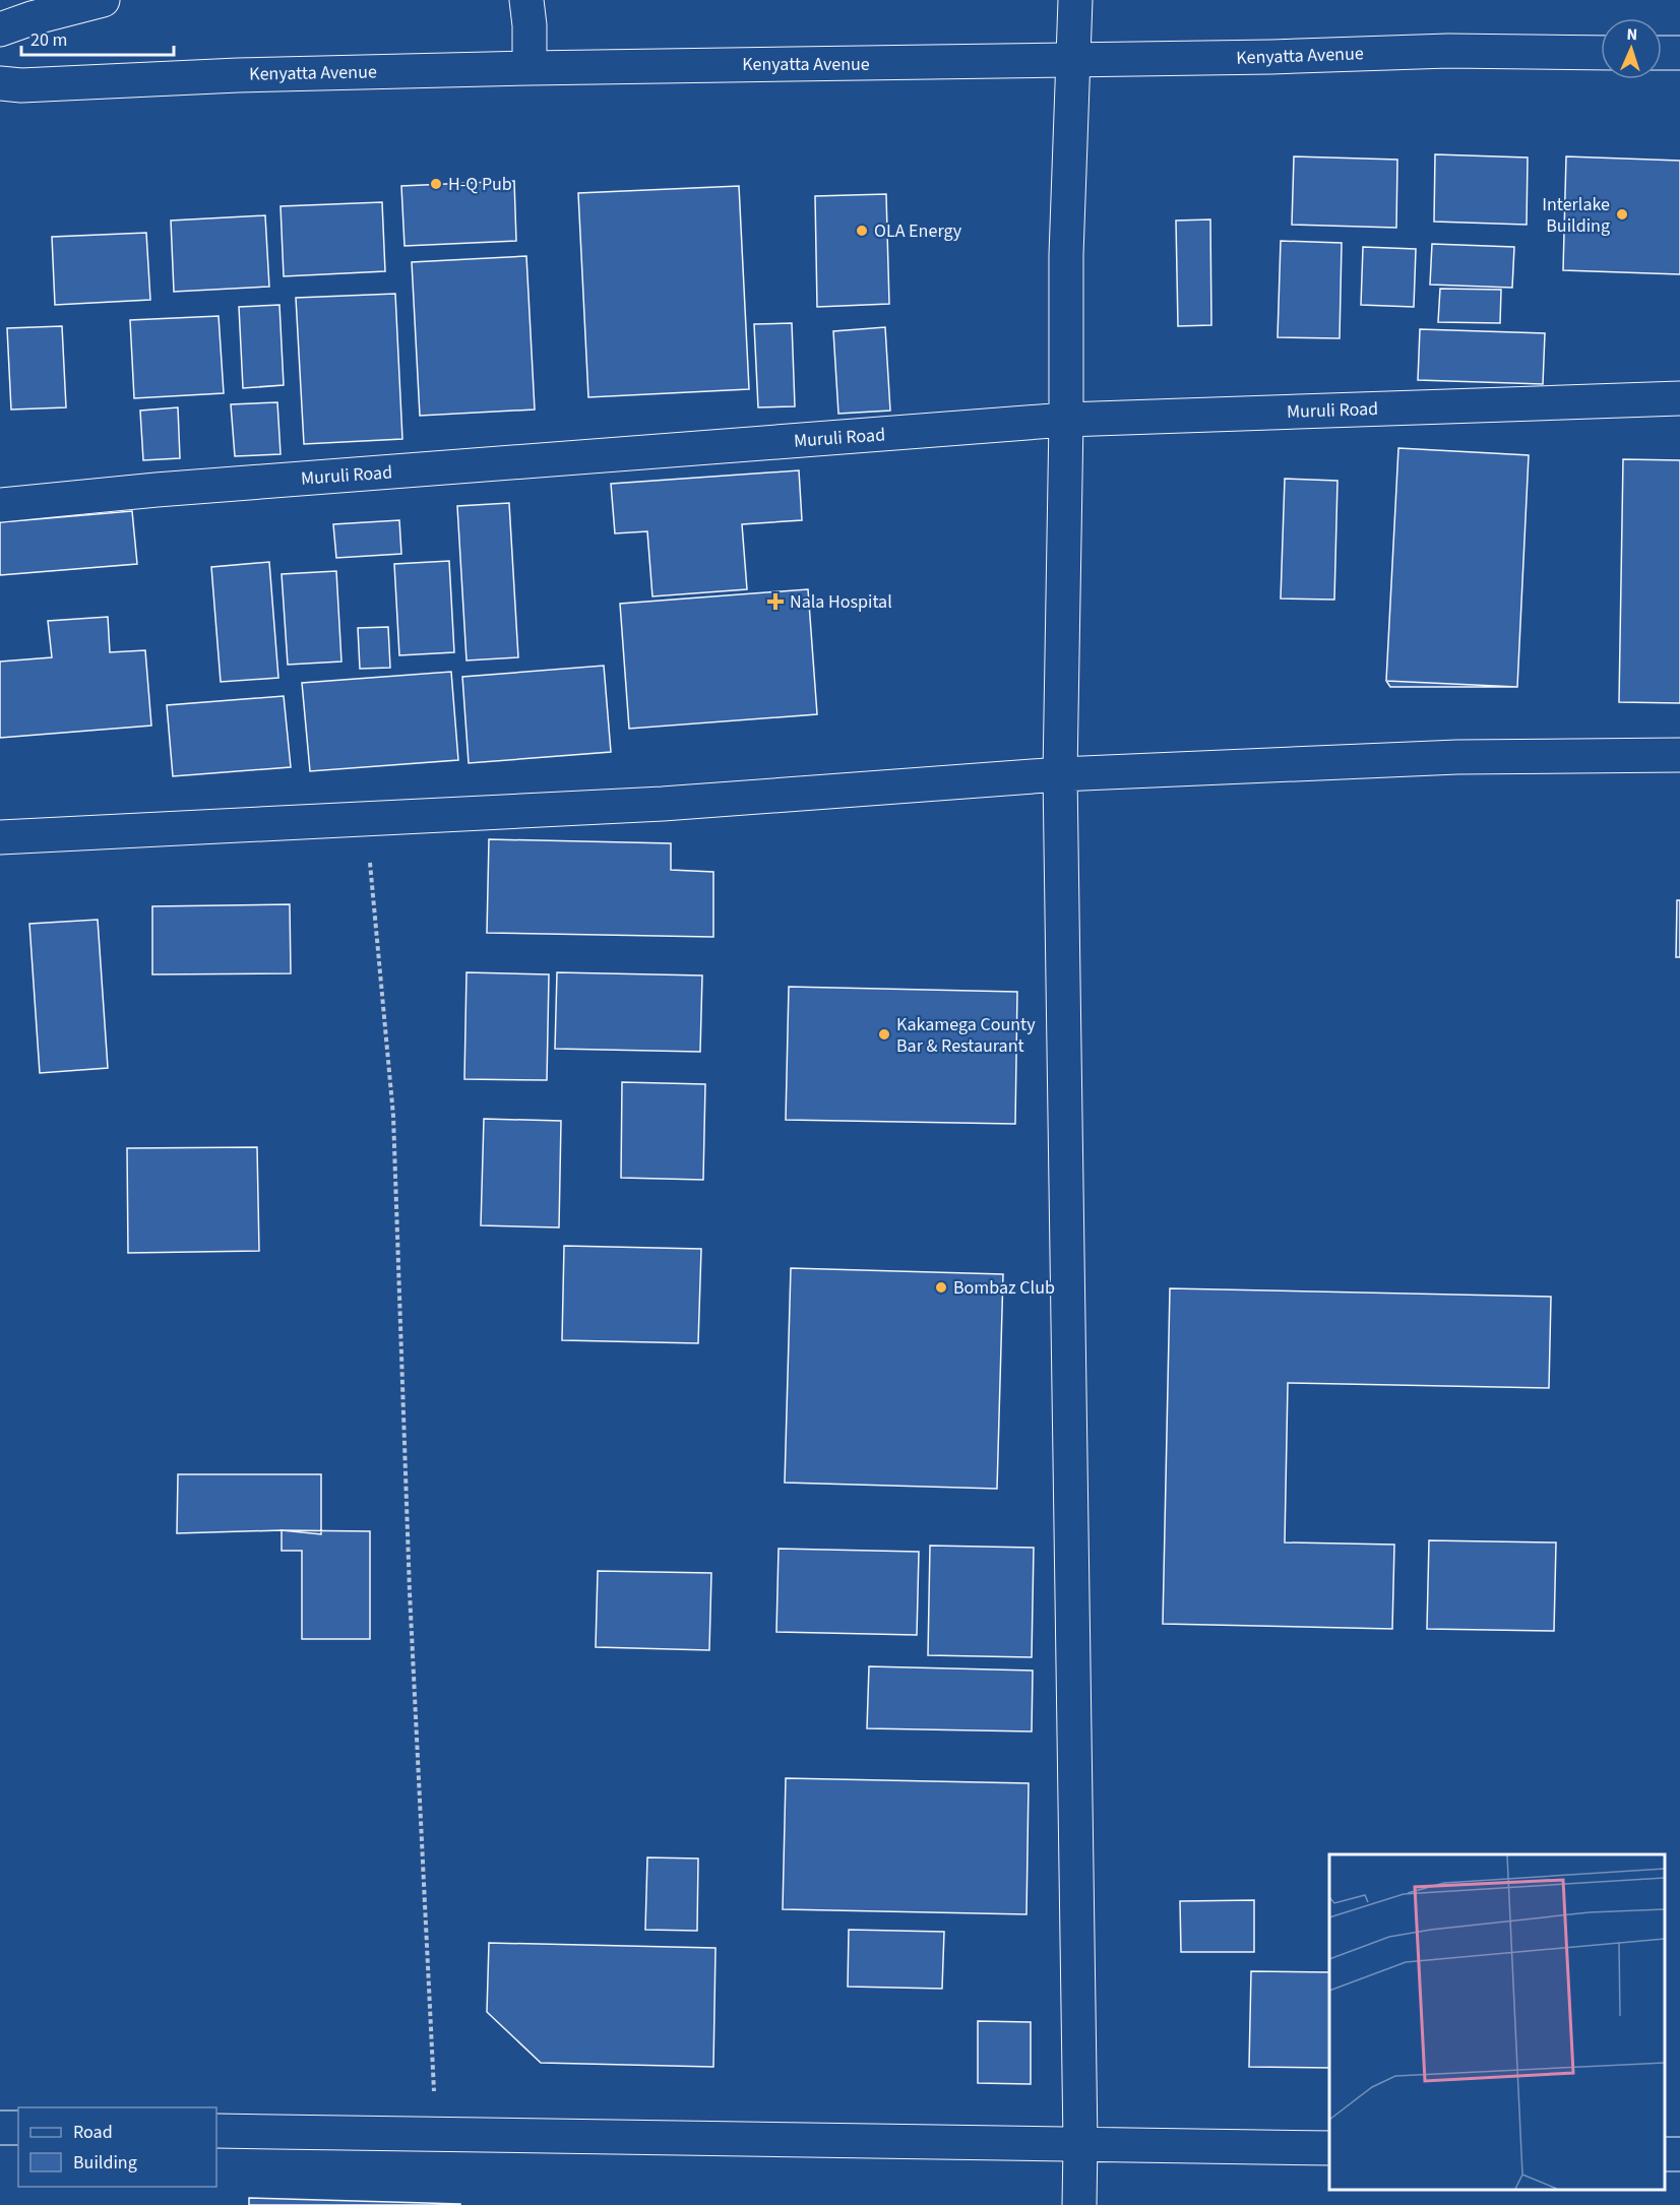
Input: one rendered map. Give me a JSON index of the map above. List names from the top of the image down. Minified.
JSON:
{"streets":{"main road":["Kenyatta Avenue","Muruli Road"]},"places":{"other":["H-Q Pub","Interlake Building","OLA Energy","Kakamega County Bar & Restaurant","Bombaz Club"],"health":["Nala Hospital"]},"legend":["Road","Building"],"scale_bar":"20 m","north":"top"}
